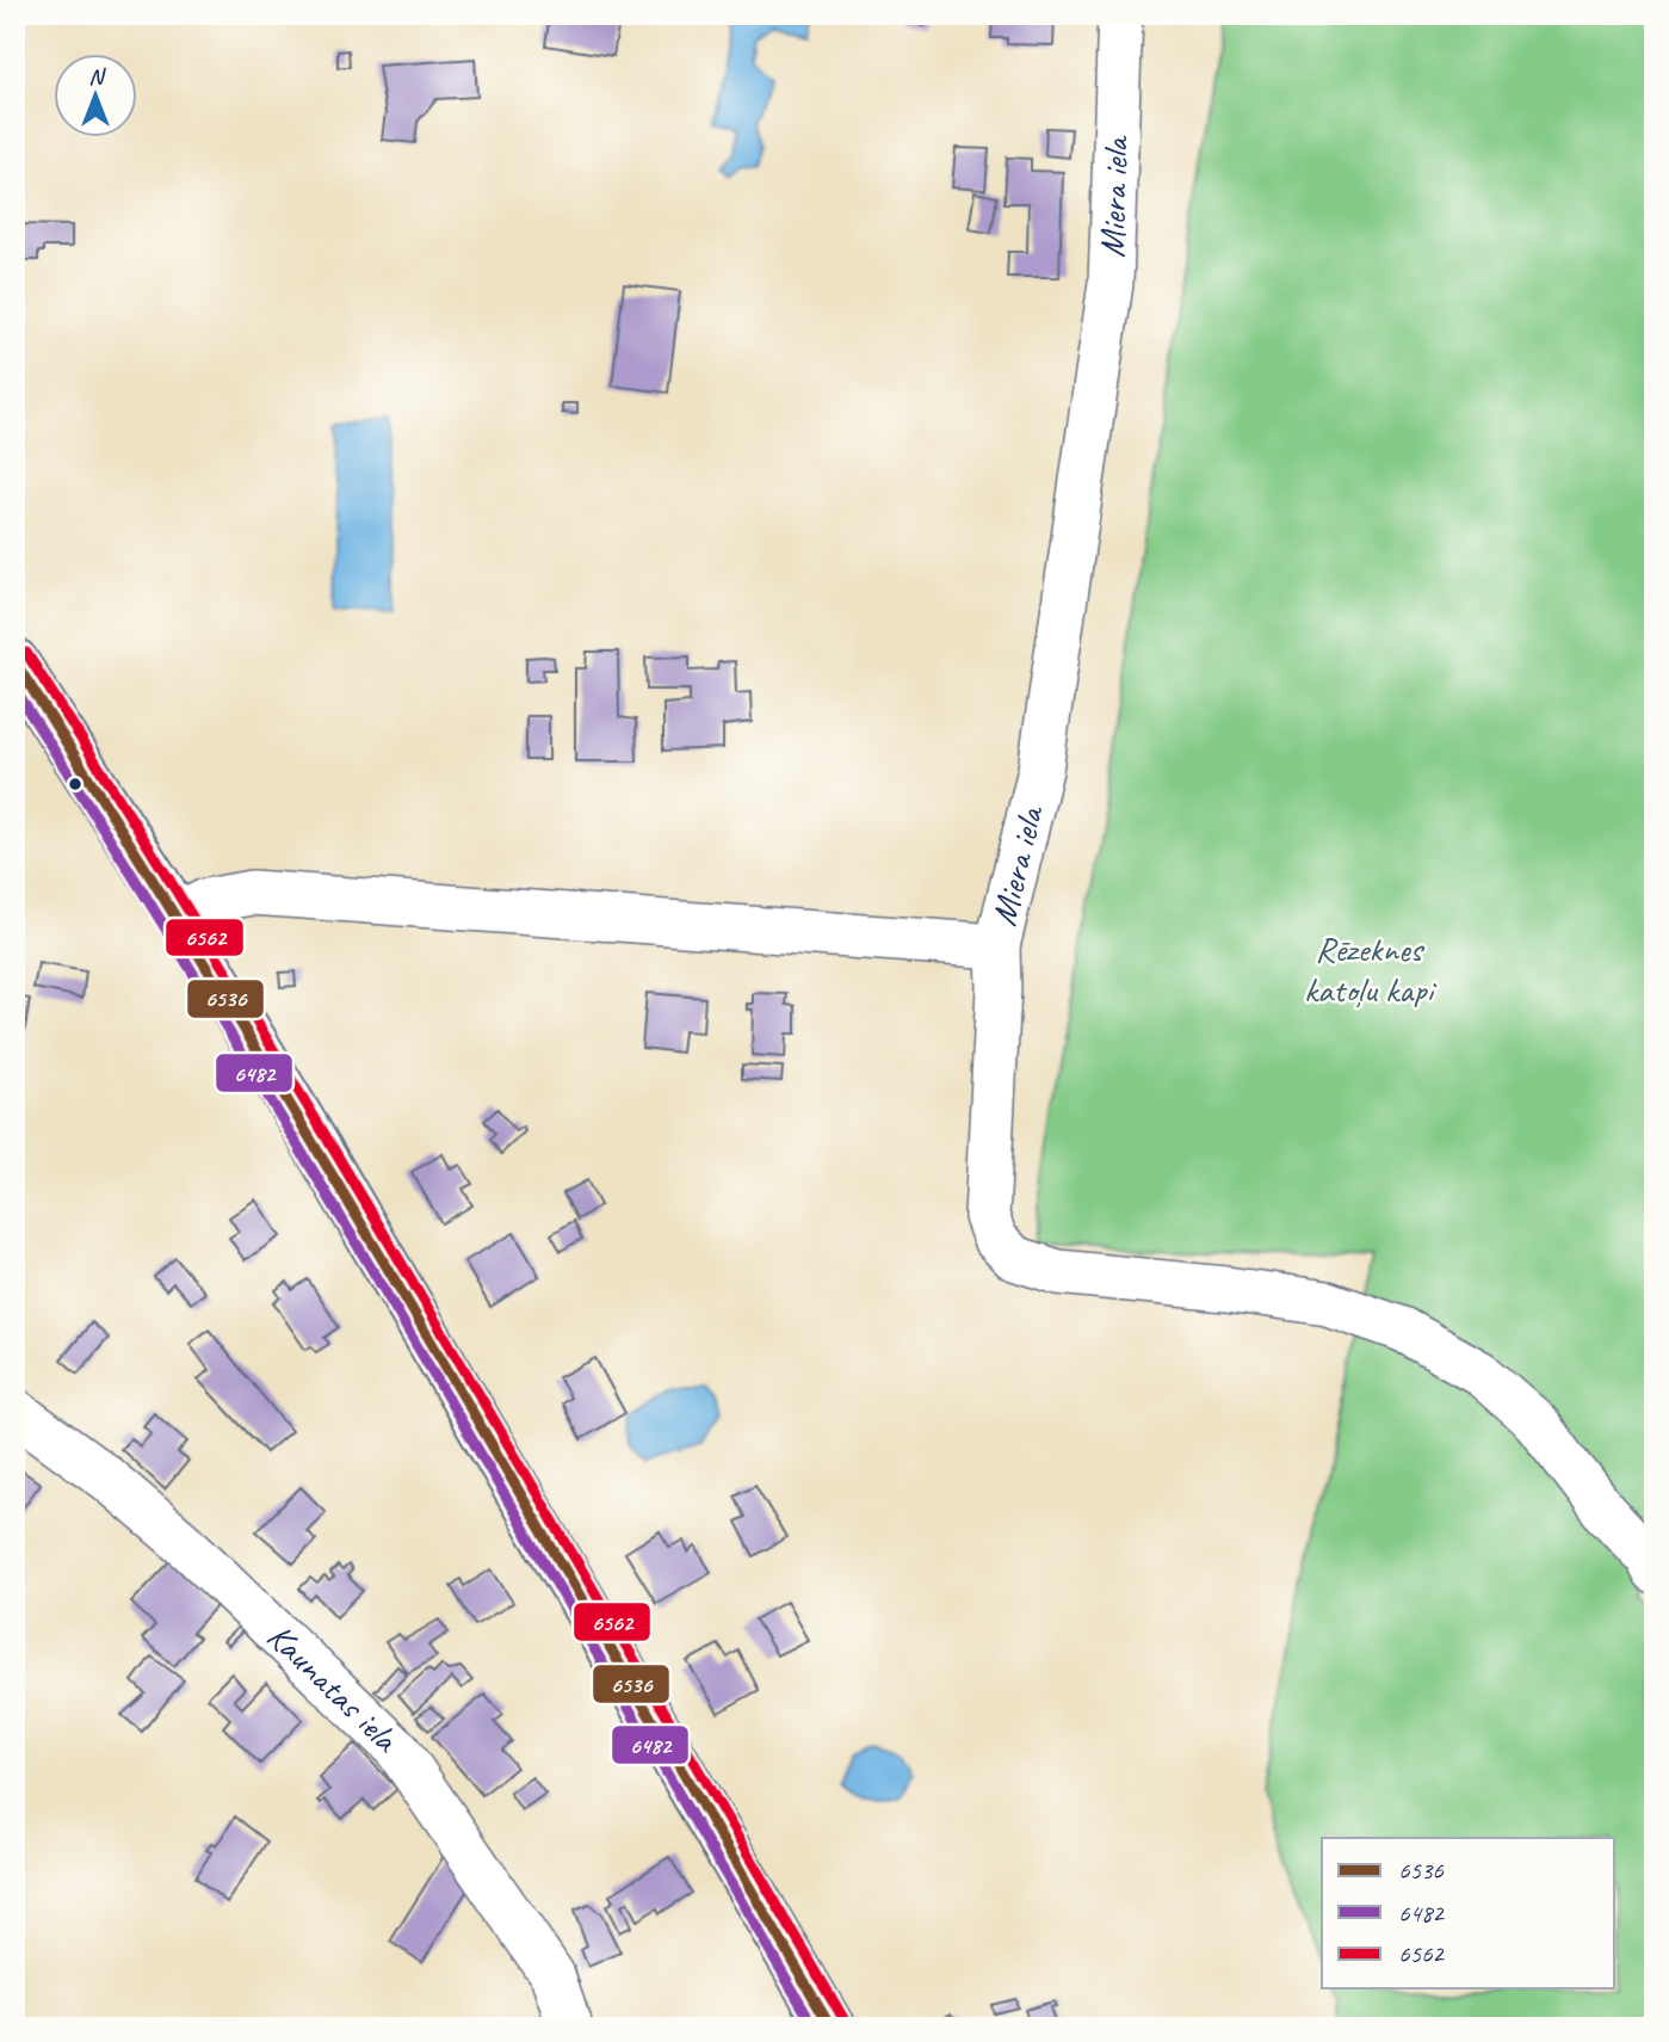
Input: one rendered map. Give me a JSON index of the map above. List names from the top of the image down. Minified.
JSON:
{"streets":{"street":["Miera iela","Kaunatas iela"]},"parks":["Rēzeknes katoļu kapi"],"lines":["transit line 6562","transit line 6536","transit line 6482"],"legend":["6536","6482","6562"],"north":"top"}
